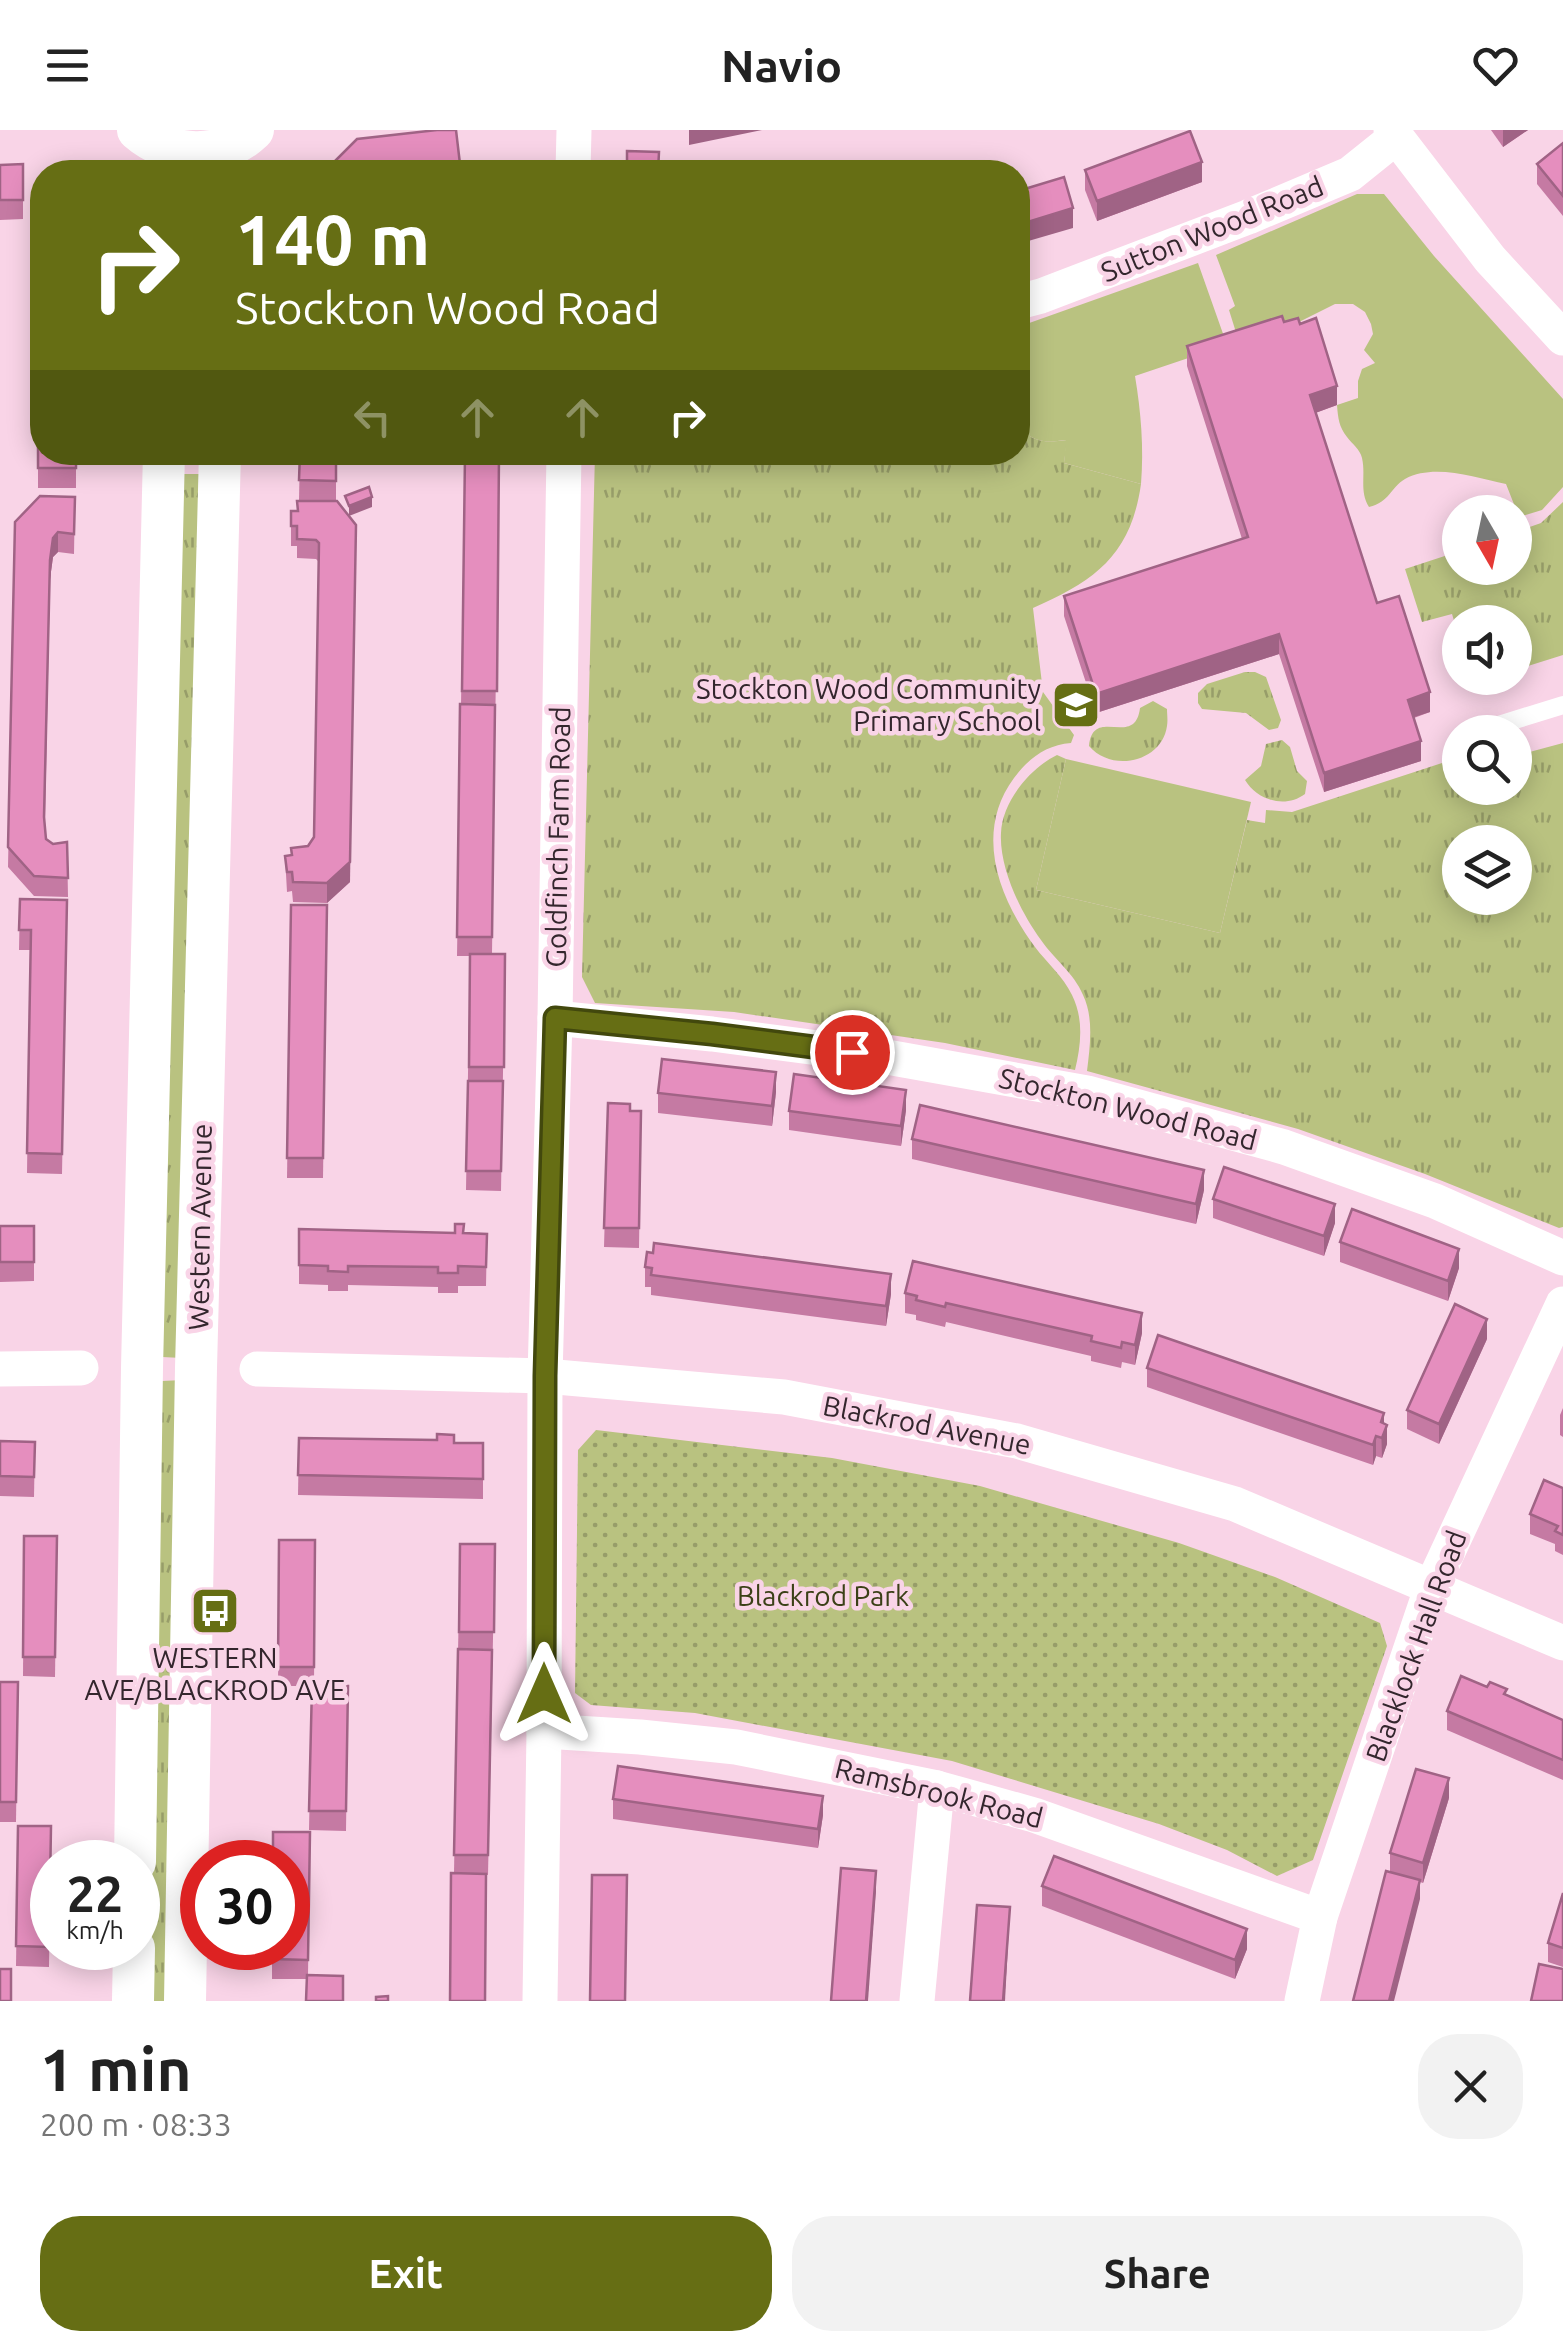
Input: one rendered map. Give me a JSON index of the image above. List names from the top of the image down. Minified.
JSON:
{"streets":{"street":["Sutton Wood Road","Goldfinch Farm Road","Stockton Wood Road","Western Avenue","Blackrod Avenue","Blacklock Hall Road","Ramsbrook Road"]},"crossings":[["Goldfinch Farm Road","Stockton Wood Road"],["Goldfinch Farm Road","Blackrod Avenue"],["Goldfinch Farm Road","Ramsbrook Road"],["Blackrod Avenue","Blacklock Hall Road"],["Blacklock Hall Road","Ramsbrook Road"]],"parks":["Blackrod Park"],"places":{"school or university":["Stockton Wood Community Primary School"],"bus stop":["WESTERN AVE/BLACKROD AVE"]},"north":"bottom","page":{"header":"Navio","turn":["140 m","Stockton Wood Road"],"speed":"22 km/h","limit":"30","heading":["1 min","200 m · 08:33"],"buttons":["Exit","Share"]}}
